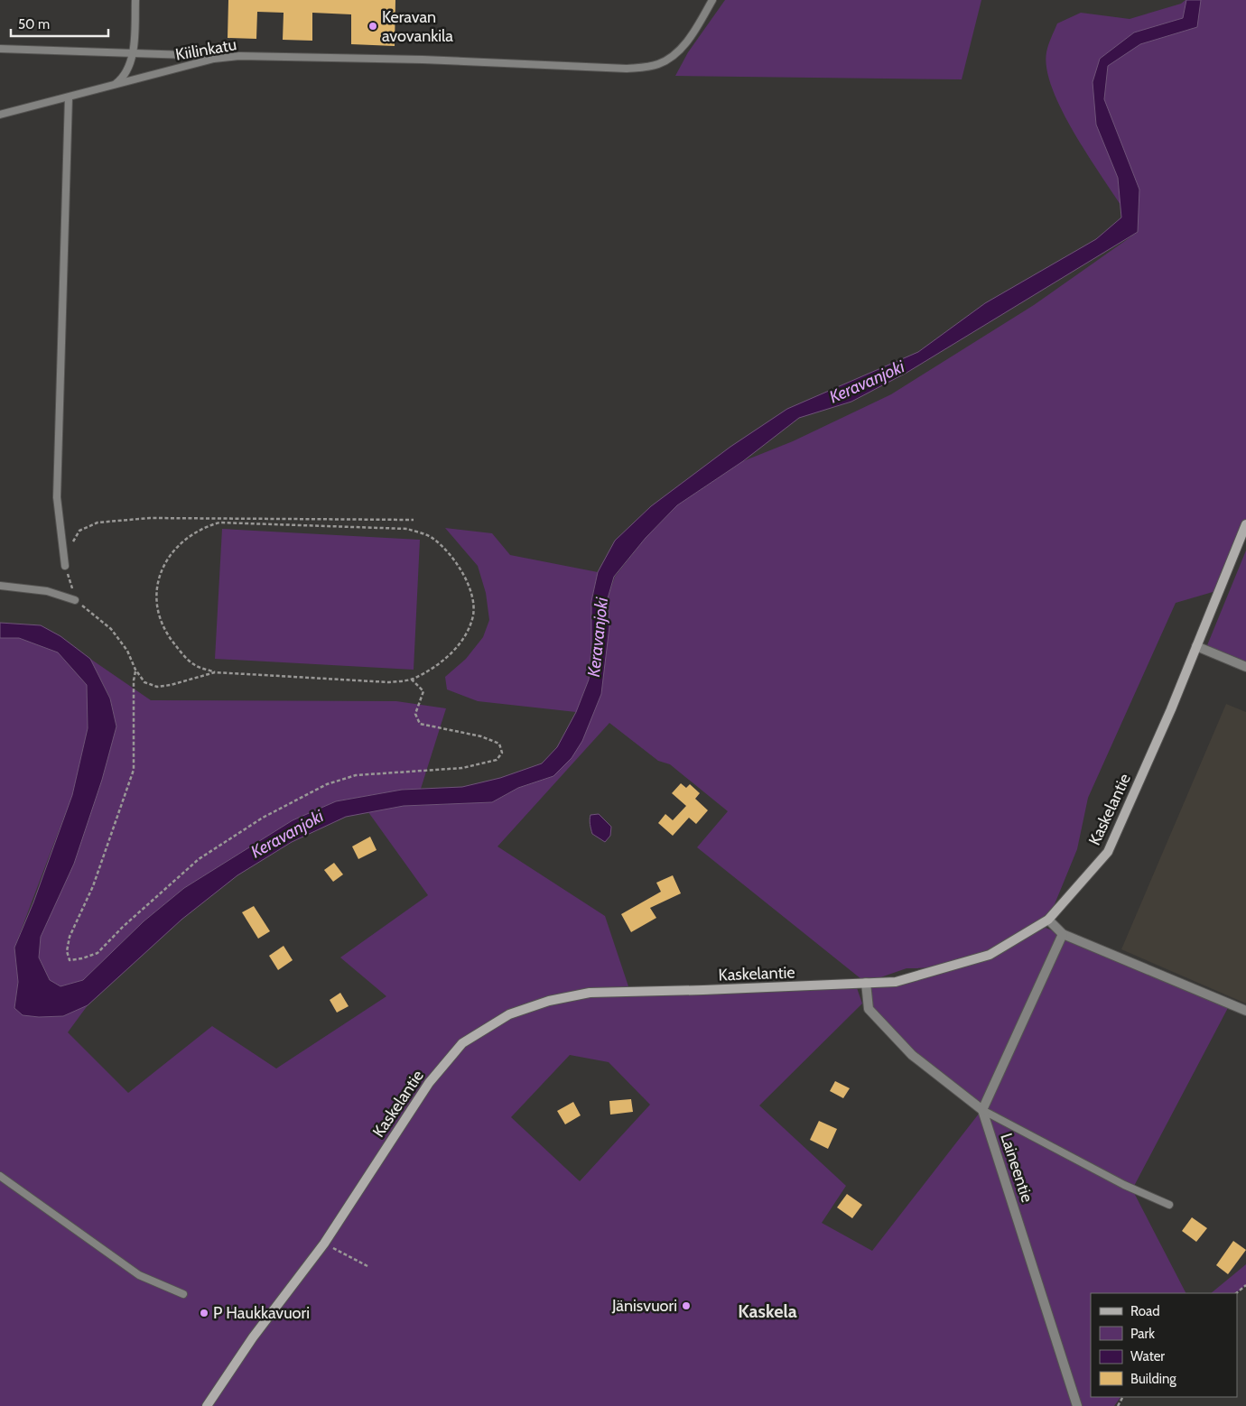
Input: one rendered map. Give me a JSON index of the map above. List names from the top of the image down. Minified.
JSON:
{"streets":{"street":["Kaskelantie","Laineentie"],"lane":["Kiilinkatu"]},"districts":["Kaskela"],"water":["Keravanjoki"],"places":["Keravan avovankila","Jänisvuori","P Haukkavuori"],"legend":["Road","Park","Water","Building"],"scale_bar":"50 m"}
